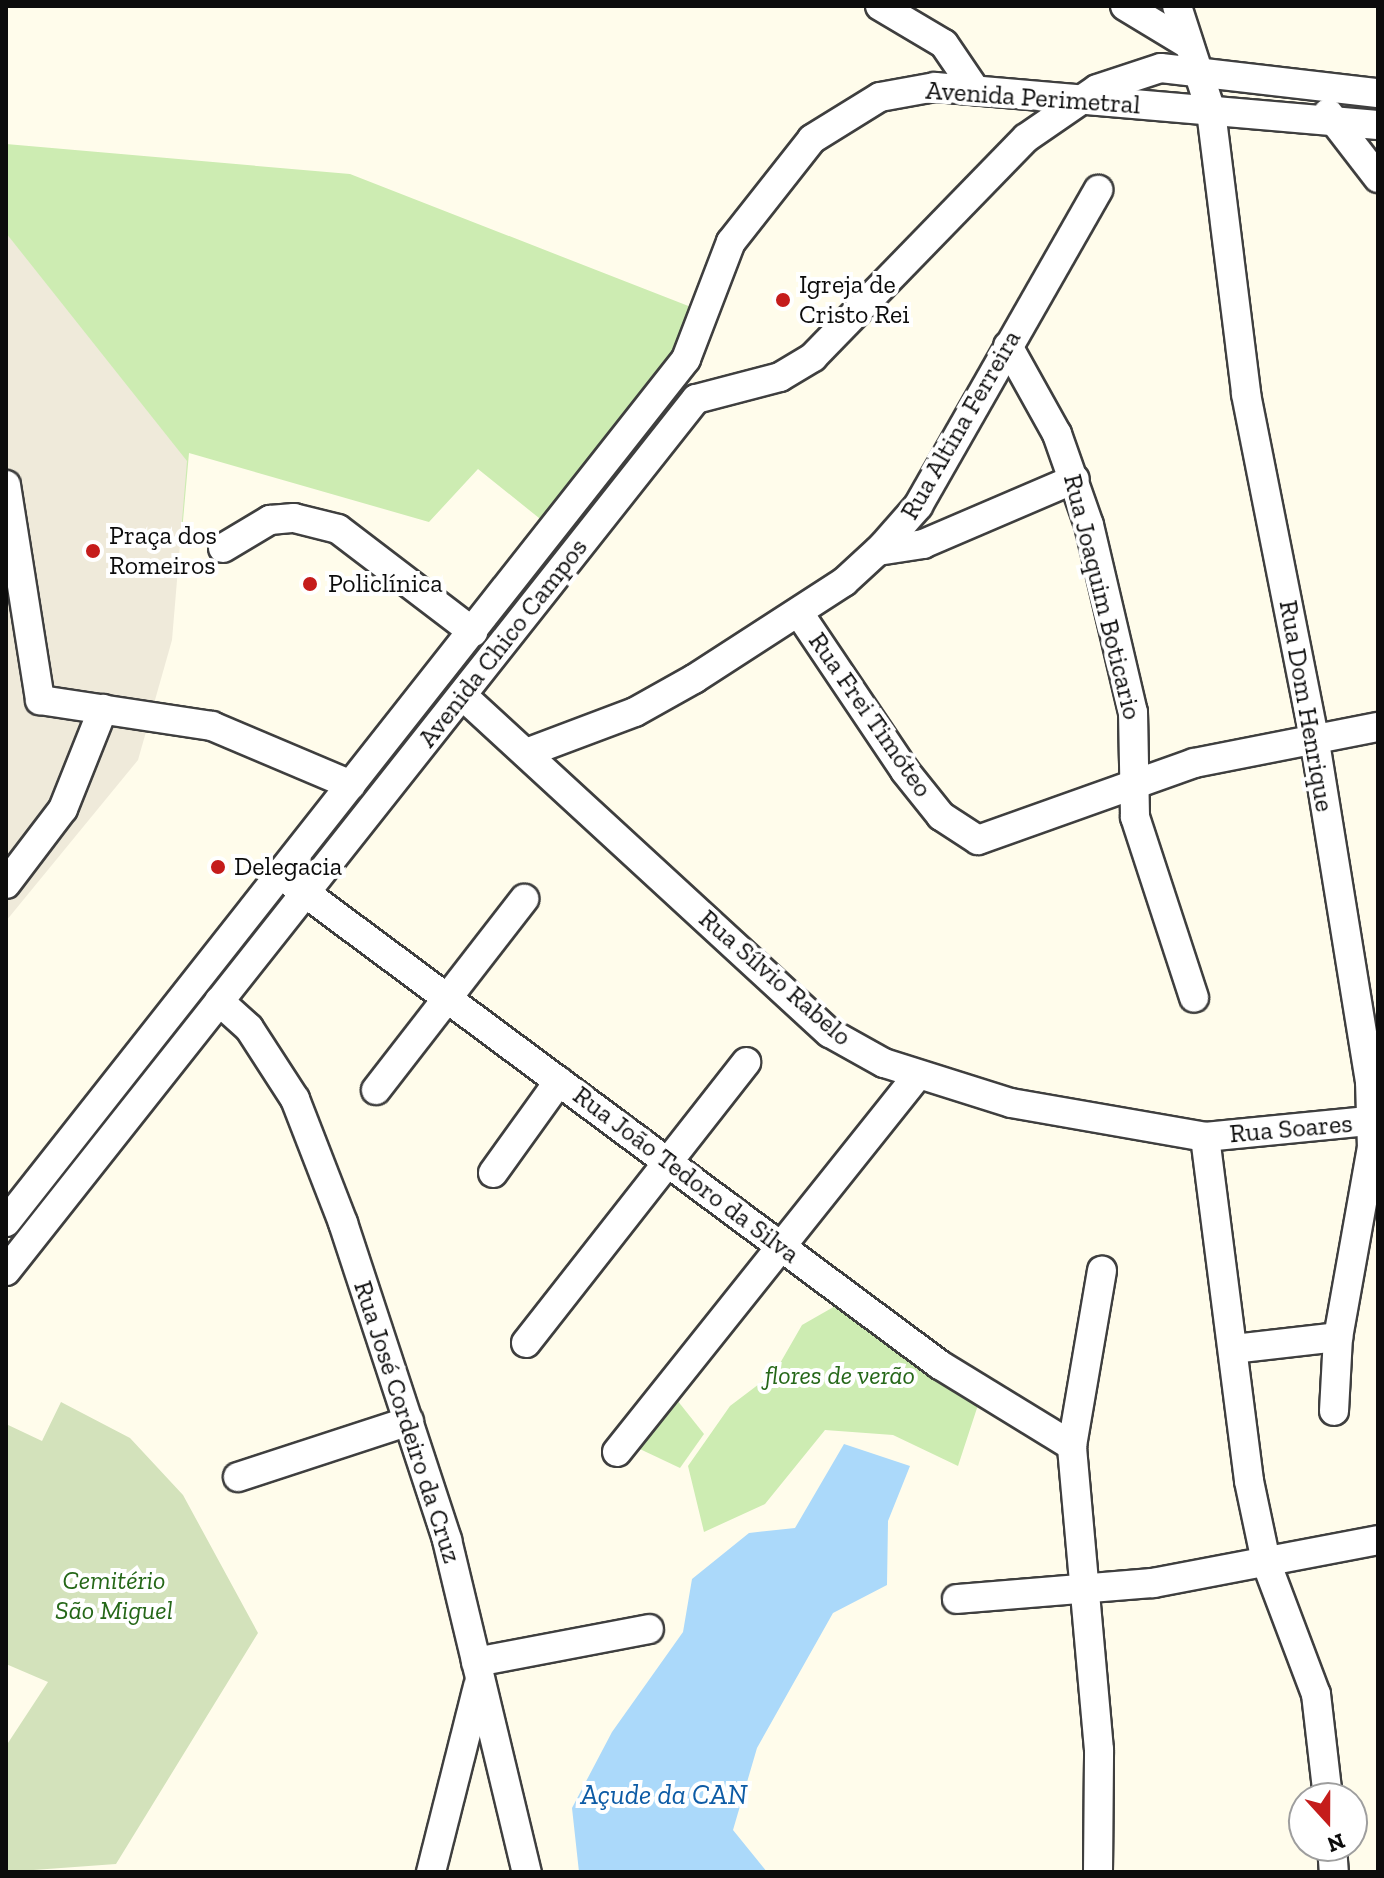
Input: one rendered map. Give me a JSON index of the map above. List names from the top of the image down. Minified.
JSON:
{"streets":{"street":["Avenida Perimetral","Rua Altina Ferreira","Rua Joaquim Boticario","Avenida Chico Campos","Rua Dom Henrique","Rua Frei Timóteo","Rua Sílvio Rabelo","Rua Soares","Rua João Tedoro da Silva","Rua José Cordeiro da Cruz"]},"crossings":[["Avenida Perimetral","Avenida Chico Campos"],["Avenida Perimetral","Rua Dom Henrique"],["Rua Altina Ferreira","Rua Joaquim Boticario"],["Rua Altina Ferreira","Rua Frei Timóteo"],["Rua Altina Ferreira","Rua Sílvio Rabelo"],["Rua Joaquim Boticario","Rua Frei Timóteo"],["Avenida Chico Campos","Rua Dom Henrique"],["Avenida Chico Campos","Rua Sílvio Rabelo"],["Avenida Chico Campos","Rua João Tedoro da Silva"],["Avenida Chico Campos","Rua José Cordeiro da Cruz"],["Rua Dom Henrique","Rua Frei Timóteo"],["Rua Dom Henrique","Rua Soares"],["Rua Sílvio Rabelo","Rua Soares"]],"water":["Açude da CAN"],"parks":["flores de verão","Cemitério São Miguel"],"places":["Igreja de Cristo Rei","Praça dos Romeiros","Policlínica","Delegacia"],"north":"bottom"}
